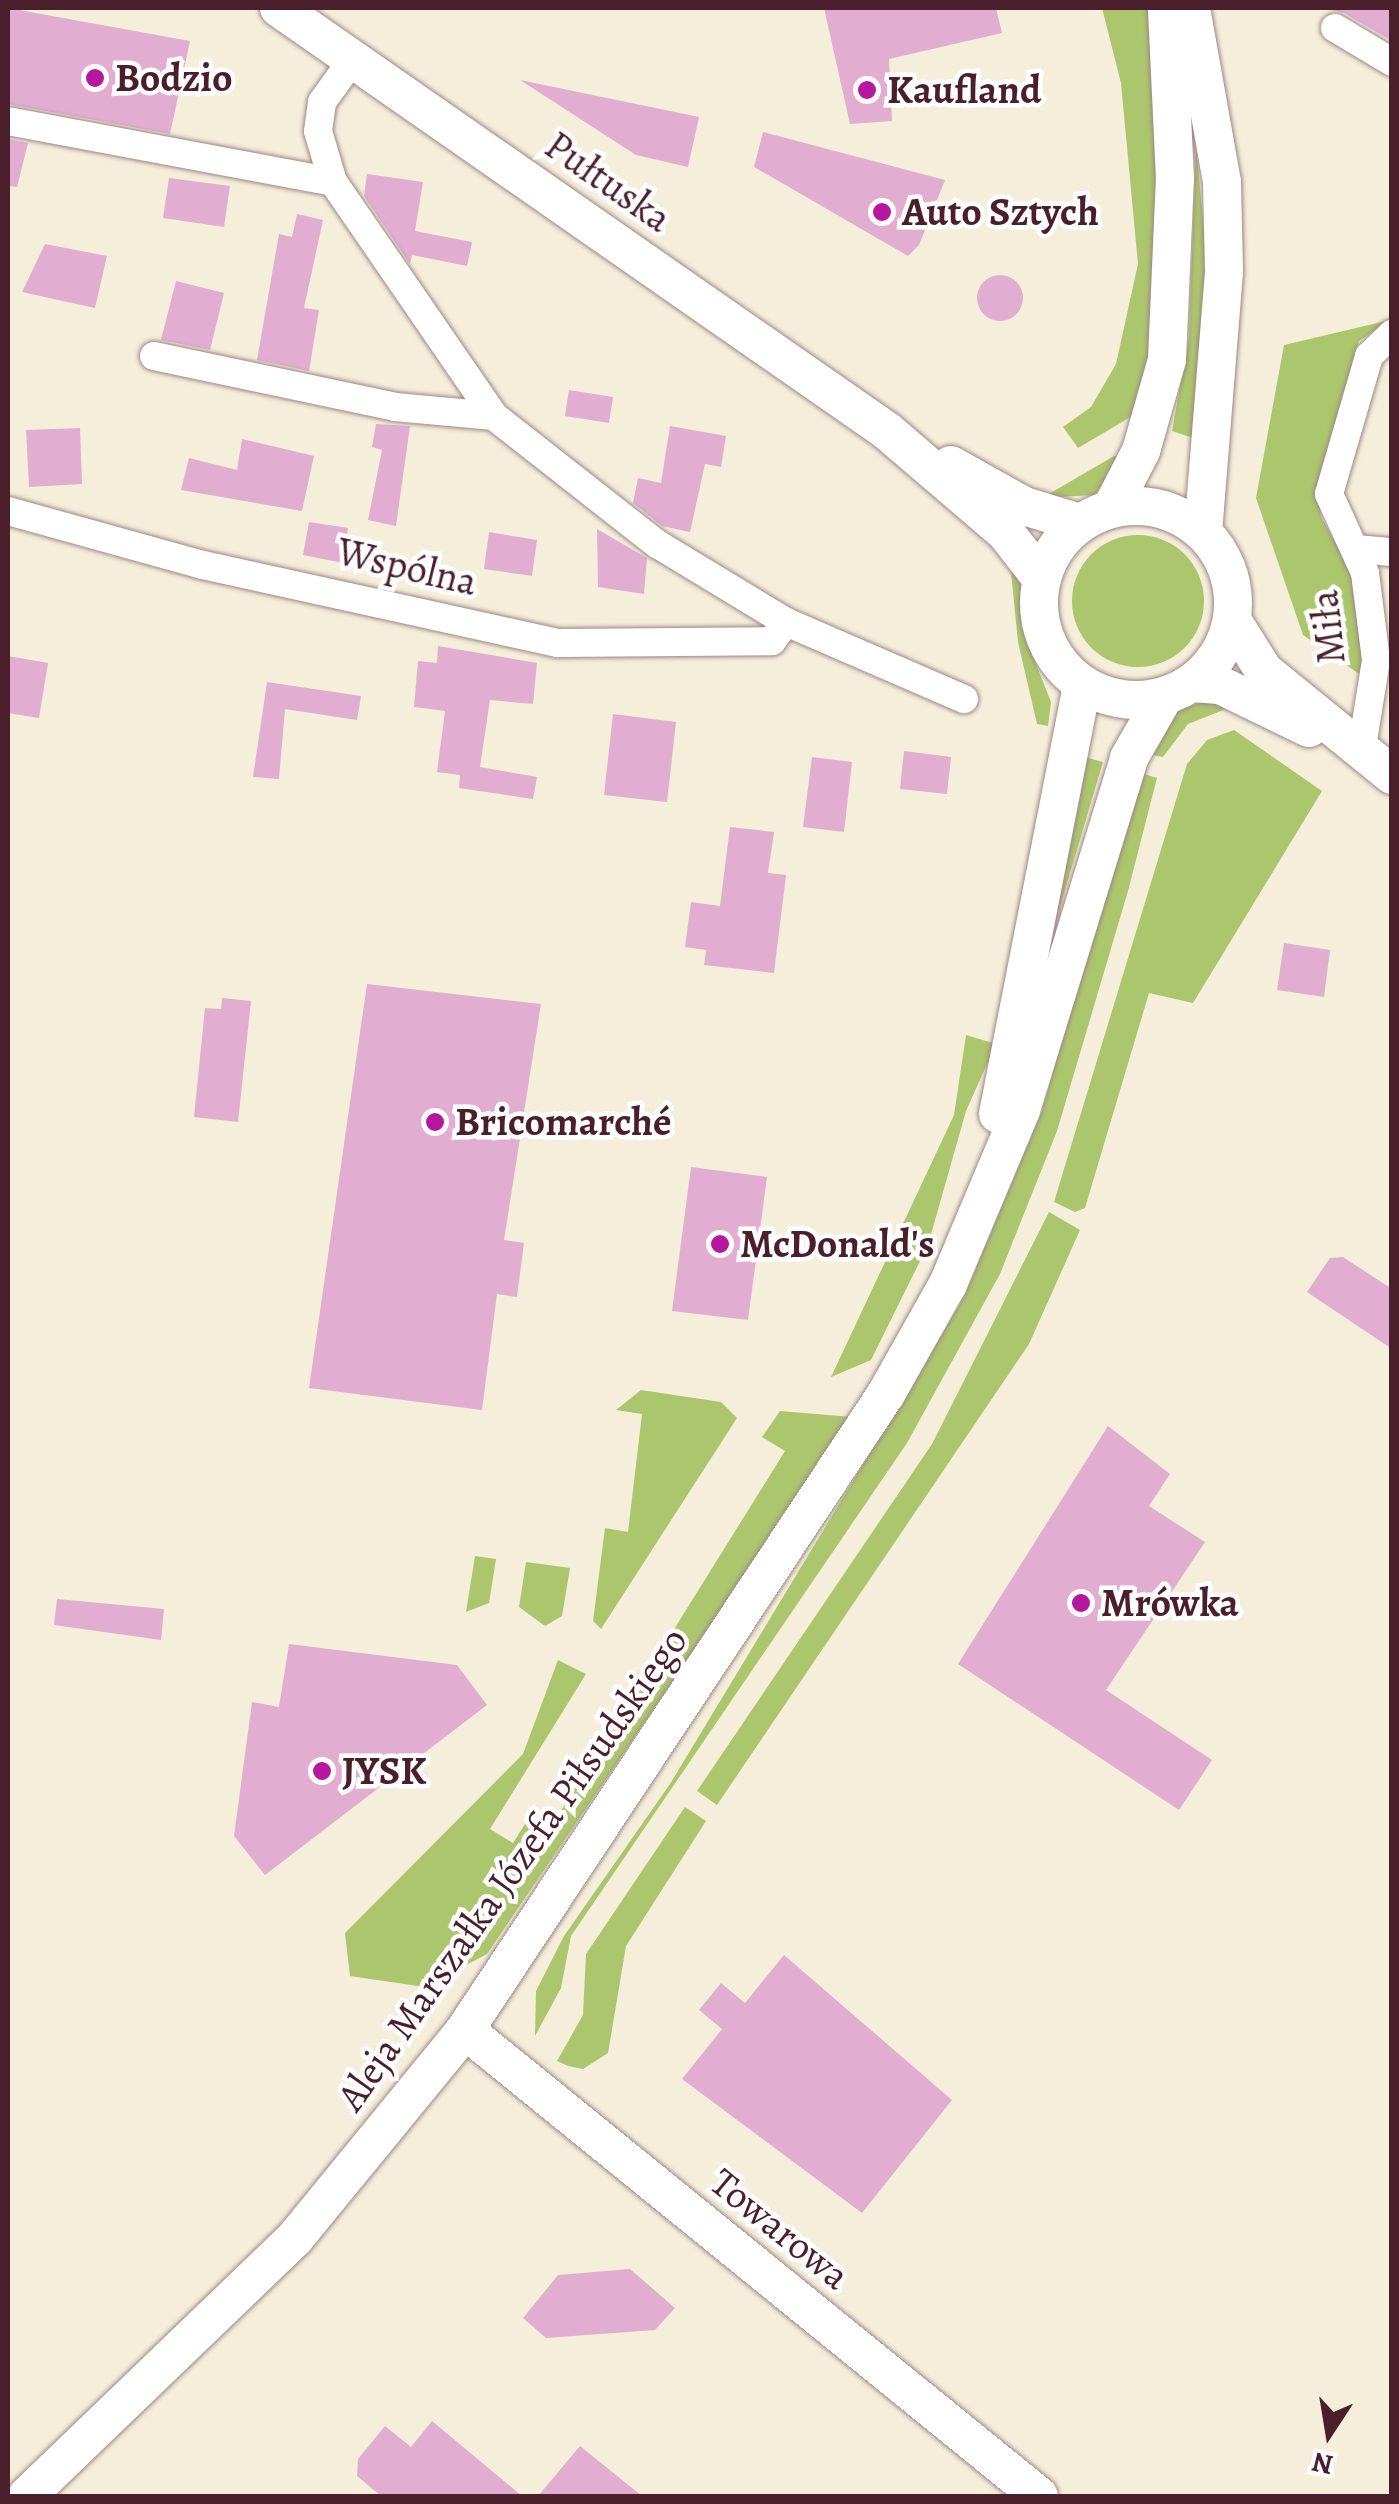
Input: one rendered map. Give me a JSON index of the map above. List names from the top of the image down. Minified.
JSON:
{"streets":{"main road":["Pułtuska","Aleja Marszałka Józefa Piłsudskiego","Towarowa"],"street":["Wspólna","Miła"]},"crossings":[["Pułtuska","Aleja Marszałka Józefa Piłsudskiego"],["Aleja Marszałka Józefa Piłsudskiego","Towarowa"]],"places":["Bodzio","Kaufland","Auto Sztych","Bricomarché","McDonald's","Mrówka","JYSK"],"north":"bottom"}
